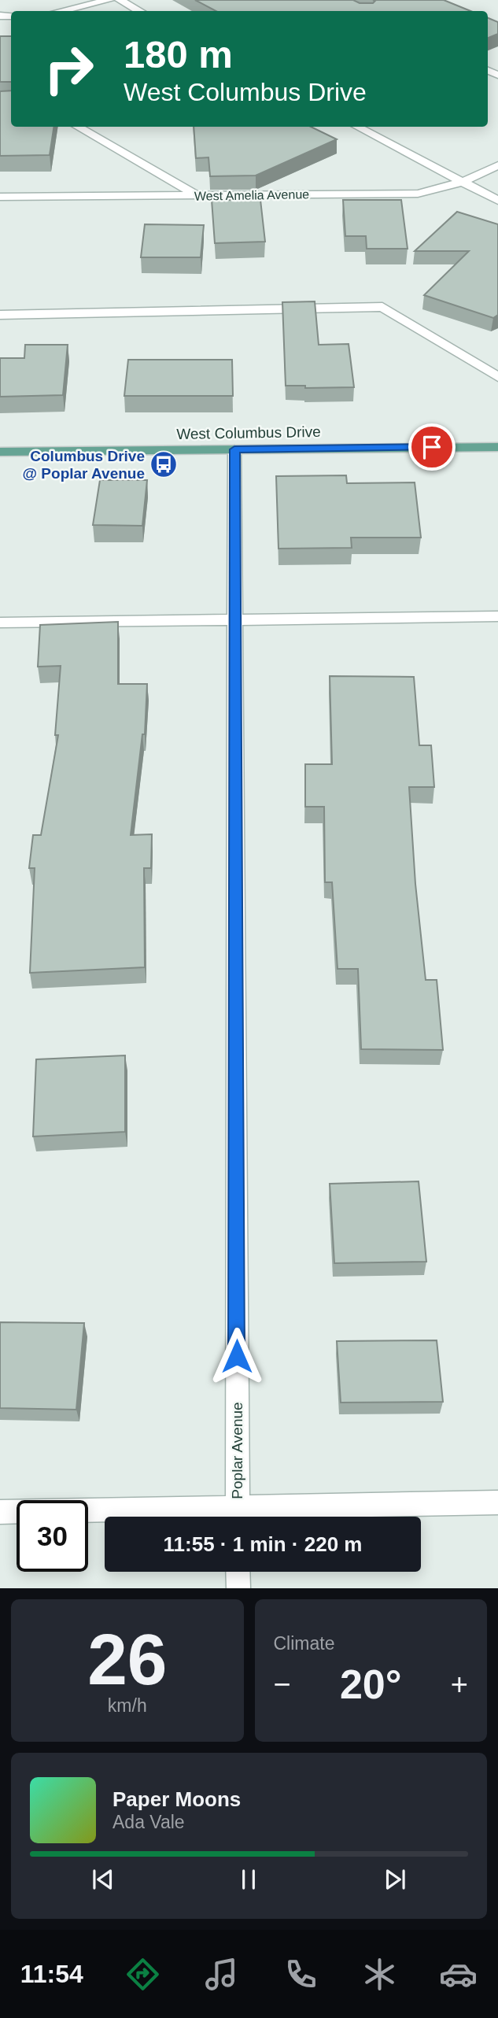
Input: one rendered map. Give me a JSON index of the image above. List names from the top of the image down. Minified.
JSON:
{"streets":{"main road":["West Columbus Drive"],"street":["West Amelia Avenue","Poplar Avenue"]},"crossings":[["West Columbus Drive","Poplar Avenue"]],"places":{"bus stop":["Columbus Drive @ Poplar Avenue"]},"page":{"turn":["180 m","West Columbus Drive"],"limit":"30","trip":"11:55 · 1 min · 220 m","tile":[["26","km/h"],"Climate"],"heat":["−","20°","+"],"song":["Paper Moons","Ada Vale"],"tabs":"11:54"}}
